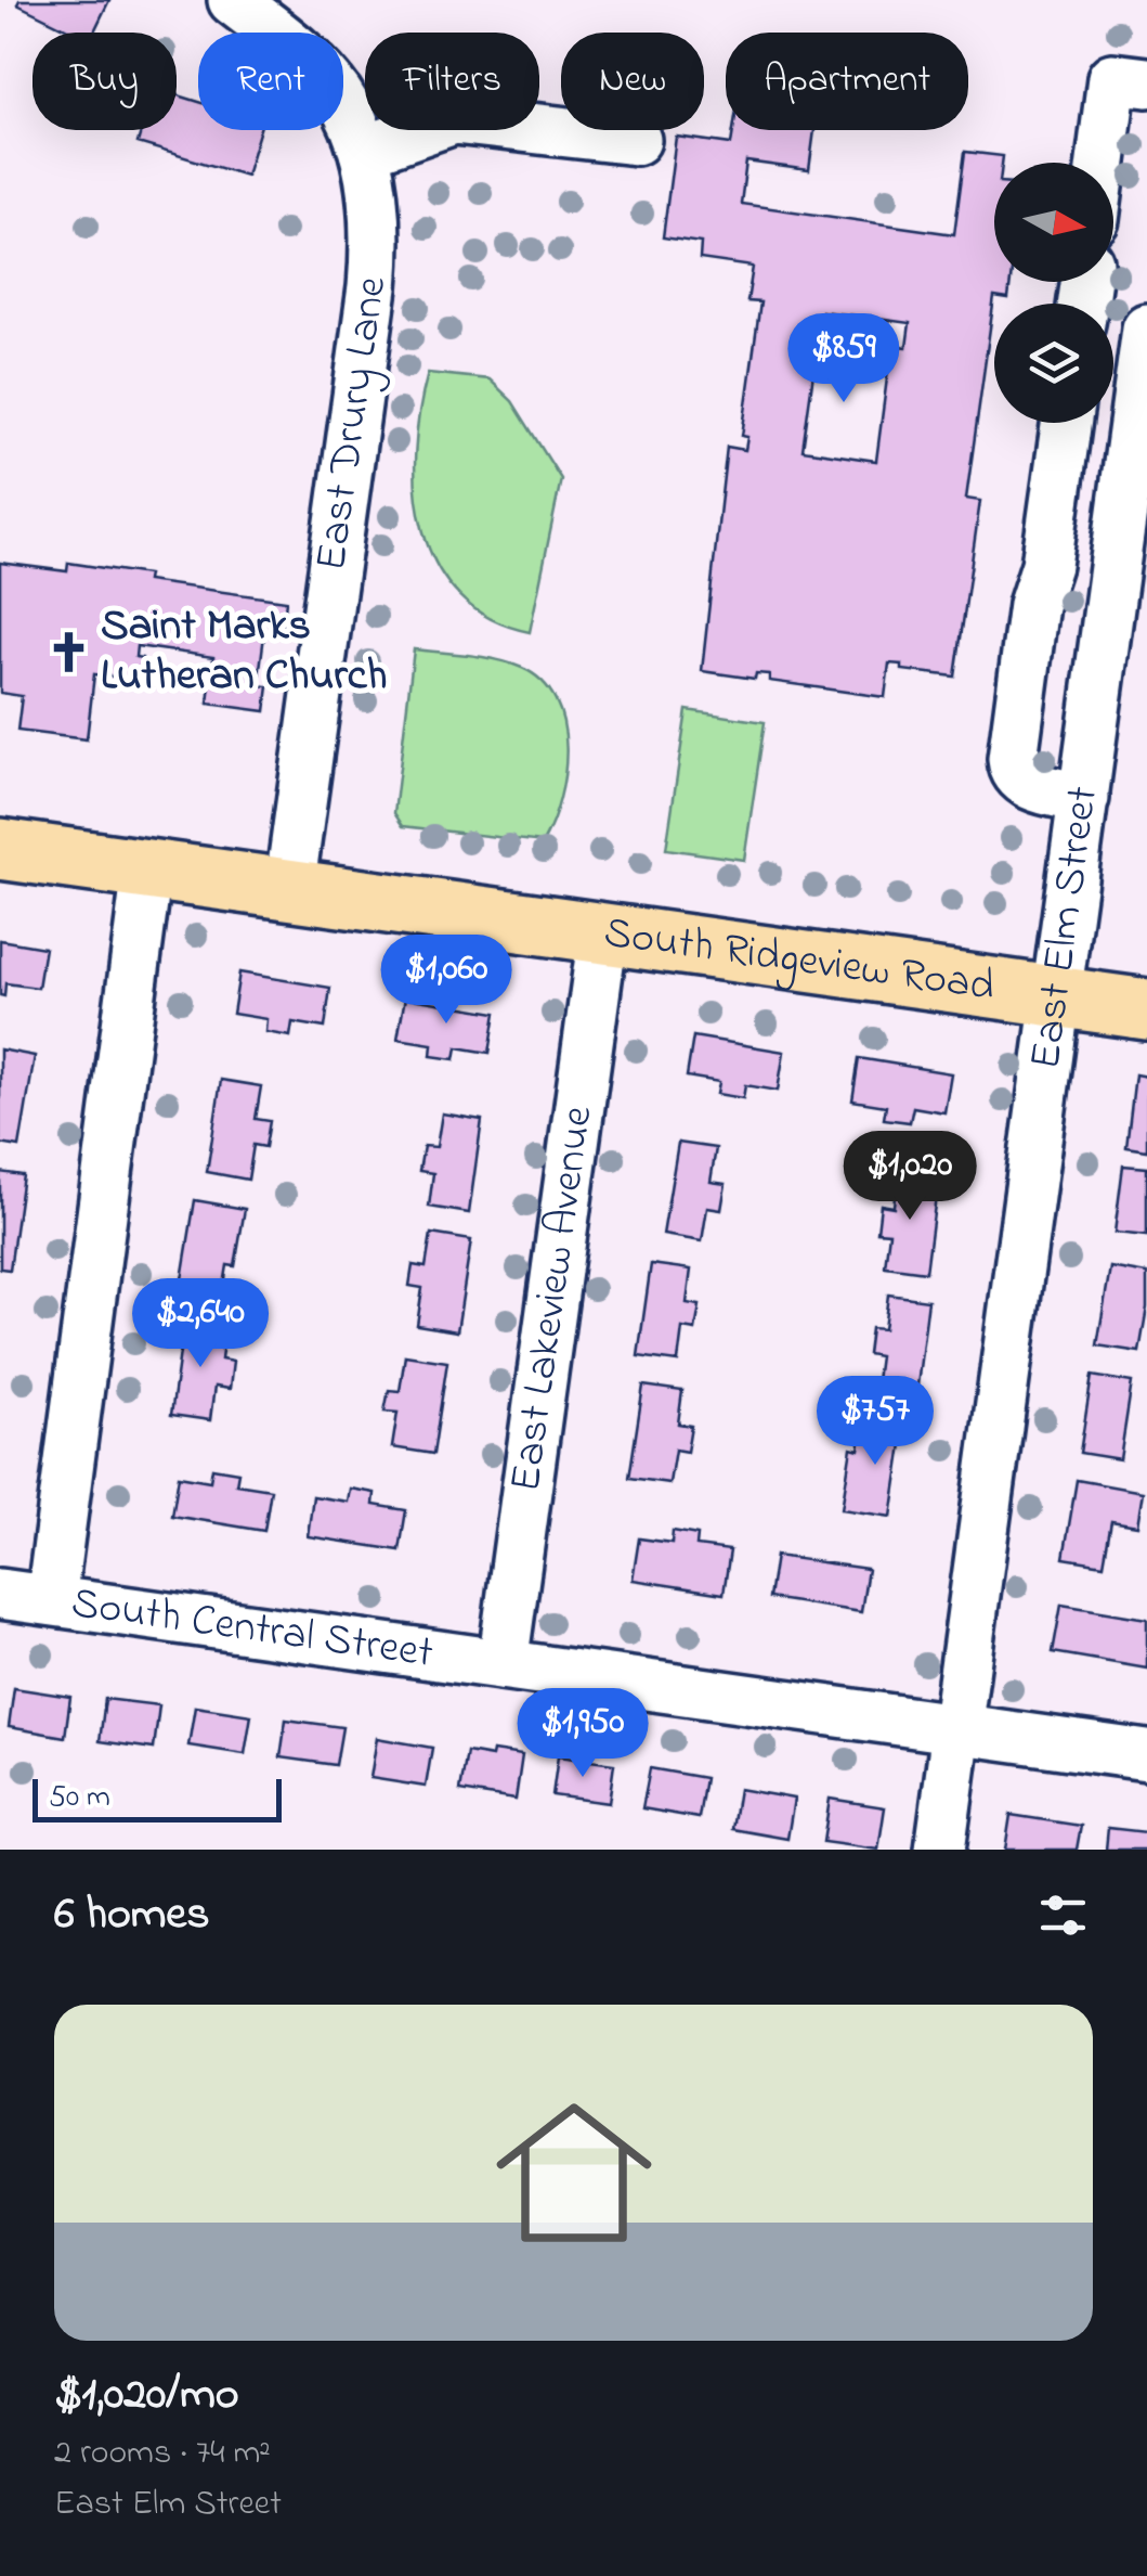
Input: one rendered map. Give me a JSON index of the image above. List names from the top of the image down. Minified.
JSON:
{"streets":{"main road":["South Ridgeview Road"],"street":["East Drury Lane","East Elm Street","East Lakeview Avenue","South Central Street"]},"crossings":[["East Drury Lane","South Ridgeview Road"],["East Elm Street","South Ridgeview Road"],["East Elm Street","South Central Street"],["South Ridgeview Road","East Lakeview Avenue"],["East Lakeview Avenue","South Central Street"]],"places":{"church":["Saint Marks Lutheran Church"]},"scale_bar":"50 m","north":"right","page":{"chip":["Buy","Rent","Filters","New","Apartment"],"price":["$859","$1,060","$1,020","$2,640","$757","$1,950"],"scale":"50 m","heading":"6 homes","list":[{"name":"$1,020/mo","note":"2 rooms · 74 m² · East Elm Street"}]}}
